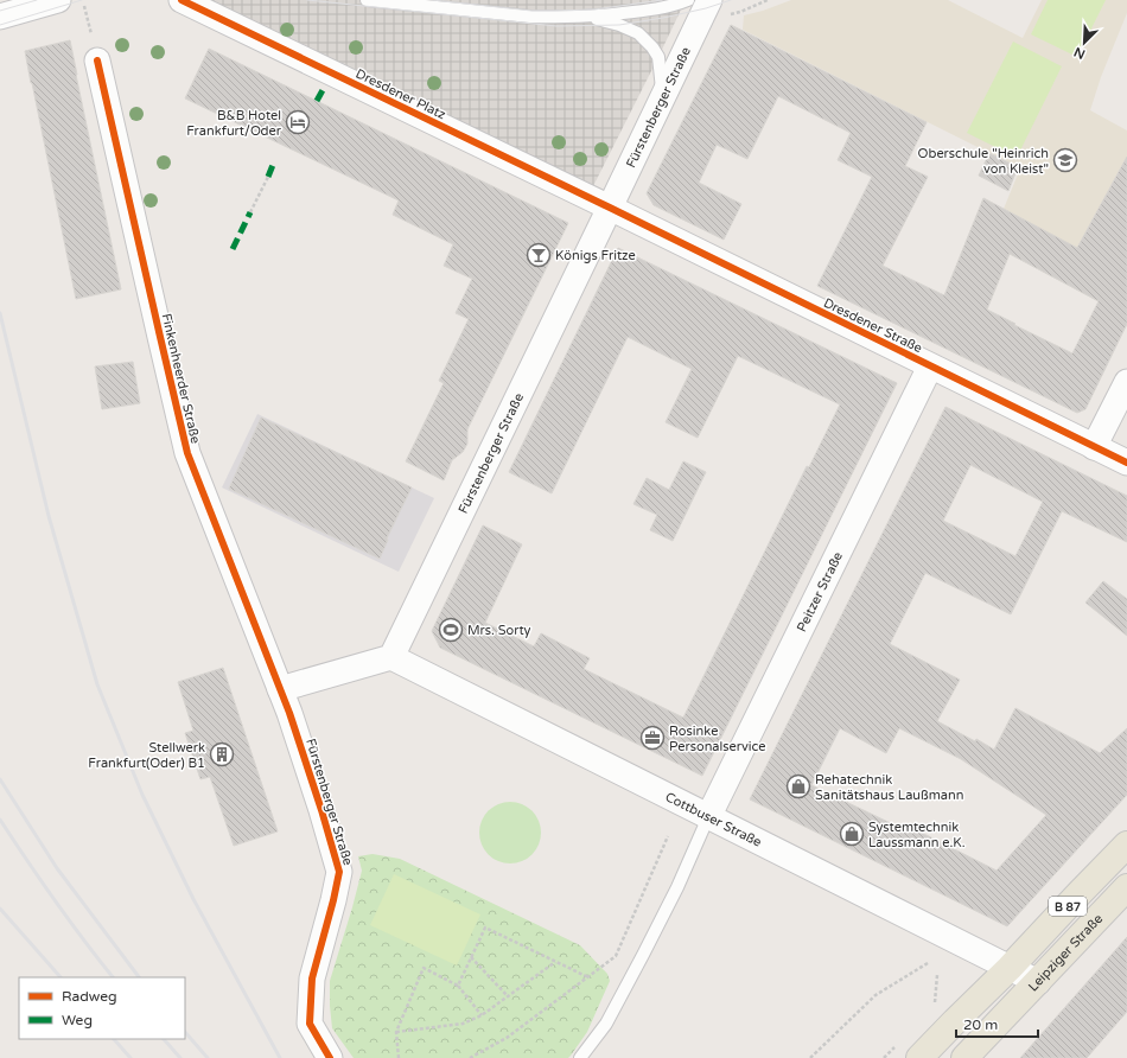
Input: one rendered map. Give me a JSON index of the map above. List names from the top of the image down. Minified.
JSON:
{"streets":{"main road":["B 87","Leipziger Straße"],"street":["Dresdener Platz","Fürstenberger Straße","Dresdener Straße","Finkenheerder Straße","Peitzer Straße","Cottbuser Straße"]},"crossings":[["Dresdener Platz","Fürstenberger Straße"],["Dresdener Platz","Dresdener Straße"],["Fürstenberger Straße","Dresdener Straße"],["Fürstenberger Straße","Finkenheerder Straße"],["Fürstenberger Straße","Cottbuser Straße"],["Dresdener Straße","Peitzer Straße"],["Peitzer Straße","Cottbuser Straße"],["Cottbuser Straße","B 87"],["Cottbuser Straße","Leipziger Straße"]],"places":{"hotel":["B&B Hotel Frankfurt/Oder"],"school or university":["Oberschule \"Heinrich von Kleist\""],"bar":["Königs Fritze"],"sports":["Mrs. Sorty"],"office":["Rosinke Personalservice"],"building":["Stellwerk Frankfurt(Oder) B1"],"shop":["Rehatechnik Sanitätshaus Laußmann","Systemtechnik Laussmann e.K."]},"legend":["Radweg","Weg"],"scale_bar":"20 m","north":"bottom left"}
